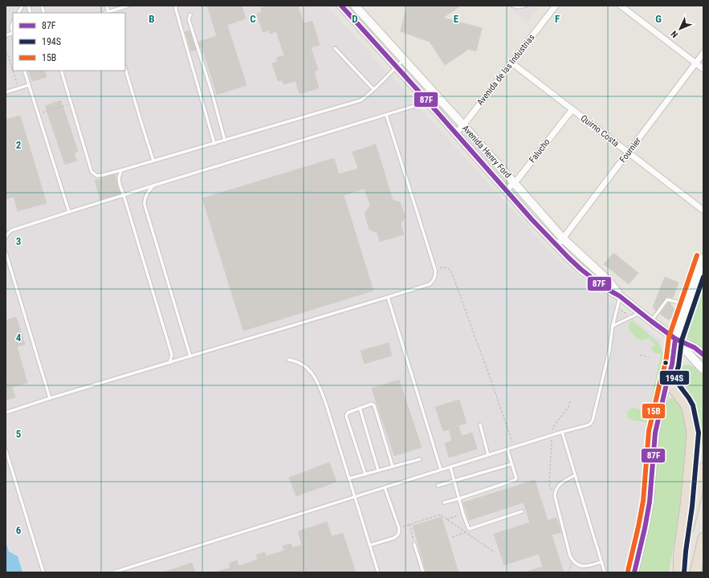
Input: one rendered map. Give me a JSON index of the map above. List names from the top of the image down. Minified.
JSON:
{"streets":{"main road":["Avenida Henry Ford"],"street":["Avenida de las Industrias","Quirno Costa","Fournier","Falucho"]},"crossings":[["Avenida de las Industrias","Quirno Costa"],["Avenida de las Industrias","Avenida Henry Ford"],["Quirno Costa","Fournier"],["Quirno Costa","Falucho"],["Fournier","Avenida Henry Ford"],["Falucho","Avenida Henry Ford"]],"lines":["transit line 87F","transit line 15B","transit line 194S"],"legend":["87F","194S","15B"],"north":"bottom left","grid":{"columns":["B","C","D","E","F","G"],"rows":["2","3","4","5","6"]}}
